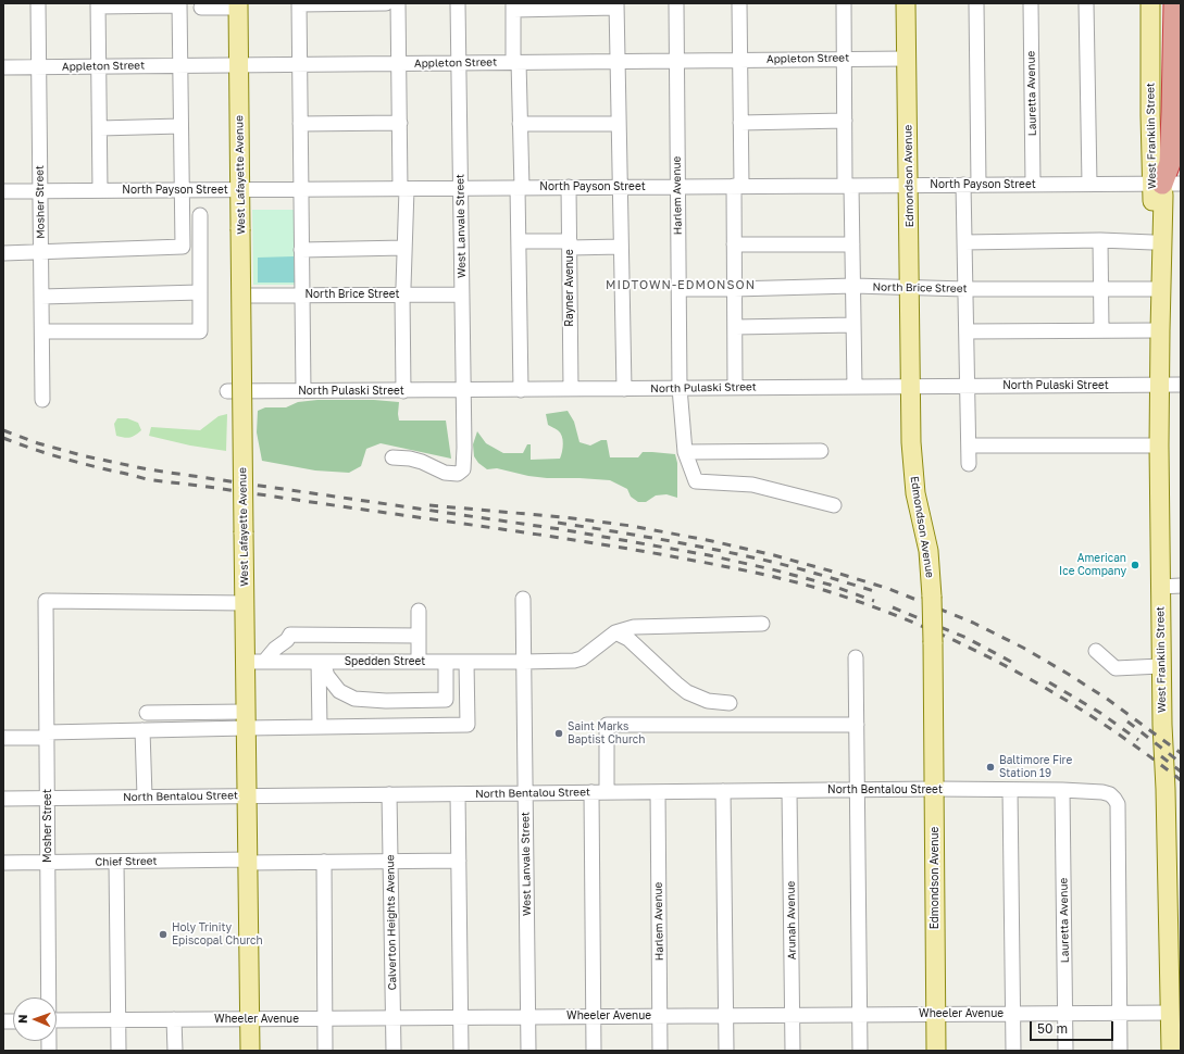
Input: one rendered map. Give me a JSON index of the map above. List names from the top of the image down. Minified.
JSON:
{"streets":{"main road":["West Franklin Street","West Lafayette Avenue","Edmondson Avenue"],"street":["Appleton Street","Lauretta Avenue","North Payson Street","Harlem Avenue","Mosher Street","West Lanvale Street","Rayner Avenue","North Brice Street","North Pulaski Street","Spedden Street","North Bentalou Street","Chief Street","Arunah Avenue","Calverton Heights Avenue","Wheeler Avenue"]},"crossings":[["Appleton Street","West Lafayette Avenue"],["Appleton Street","Edmondson Avenue"],["Appleton Street","Harlem Avenue"],["Appleton Street","Mosher Street"],["Appleton Street","West Lanvale Street"],["Lauretta Avenue","North Payson Street"],["Lauretta Avenue","North Bentalou Street"],["Lauretta Avenue","Wheeler Avenue"],["West Franklin Street","North Payson Street"],["West Franklin Street","North Brice Street"],["West Franklin Street","North Pulaski Street"],["West Franklin Street","Wheeler Avenue"],["West Lafayette Avenue","North Payson Street"],["West Lafayette Avenue","Mosher Street"],["West Lafayette Avenue","Spedden Street"],["West Lafayette Avenue","North Bentalou Street"],["West Lafayette Avenue","Chief Street"],["West Lafayette Avenue","Wheeler Avenue"],["Edmondson Avenue","North Payson Street"],["Edmondson Avenue","North Brice Street"],["Edmondson Avenue","North Pulaski Street"],["Edmondson Avenue","North Bentalou Street"],["Edmondson Avenue","Wheeler Avenue"],["North Payson Street","Harlem Avenue"],["North Payson Street","Mosher Street"],["North Payson Street","West Lanvale Street"],["North Payson Street","Rayner Avenue"],["Harlem Avenue","North Brice Street"],["Harlem Avenue","North Pulaski Street"],["Harlem Avenue","North Bentalou Street"],["Harlem Avenue","Wheeler Avenue"],["Mosher Street","North Bentalou Street"],["Mosher Street","Chief Street"],["West Lanvale Street","North Brice Street"],["West Lanvale Street","North Pulaski Street"],["West Lanvale Street","Spedden Street"],["West Lanvale Street","North Bentalou Street"],["West Lanvale Street","Wheeler Avenue"],["Rayner Avenue","North Pulaski Street"],["North Brice Street","North Pulaski Street"],["North Bentalou Street","Arunah Avenue"],["North Bentalou Street","Calverton Heights Avenue"],["North Bentalou Street","Wheeler Avenue"],["Chief Street","Calverton Heights Avenue"],["Arunah Avenue","Wheeler Avenue"],["Calverton Heights Avenue","Wheeler Avenue"]],"districts":["MIDTOWN-EDMONSON"],"places":["American Ice Company","Saint Marks Baptist Church","Baltimore Fire Station 19","Holy Trinity Episcopal Church"],"scale_bar":"50 m","north":"left"}
